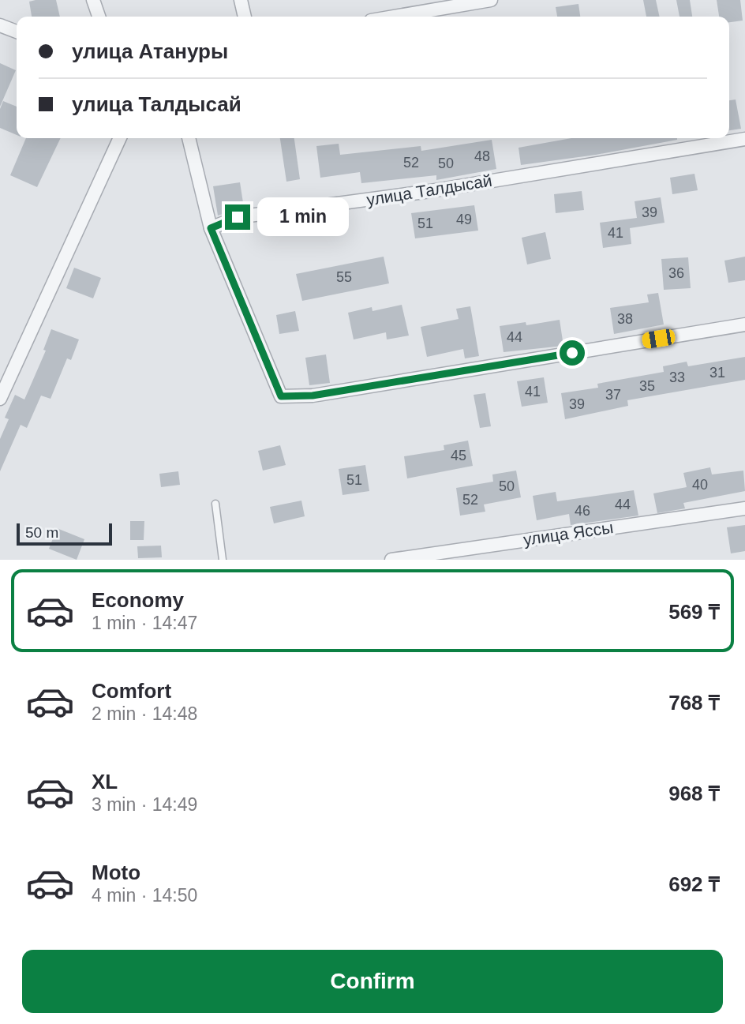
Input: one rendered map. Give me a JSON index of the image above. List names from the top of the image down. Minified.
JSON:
{"streets":{"street":["улица Талдысай","улица Яссы"]},"house_numbers":["48","52","50","39","49","51","41","36","55","38","44","31","33","35","41","37","39","45","51","40","50","52","44","46"],"scale_bar":"50 m","page":{"banner":["улица Атануры","улица Талдысай"],"bubble":"1 min","scale":"50 m","list":[{"name":"Economy","note":"1 min · 14:47","value":"569 ₸"},{"name":"Comfort","note":"2 min · 14:48","value":"768 ₸"},{"name":"XL","note":"3 min · 14:49","value":"968 ₸"},{"name":"Moto","note":"4 min · 14:50","value":"692 ₸"}],"buttons":"Confirm"}}
